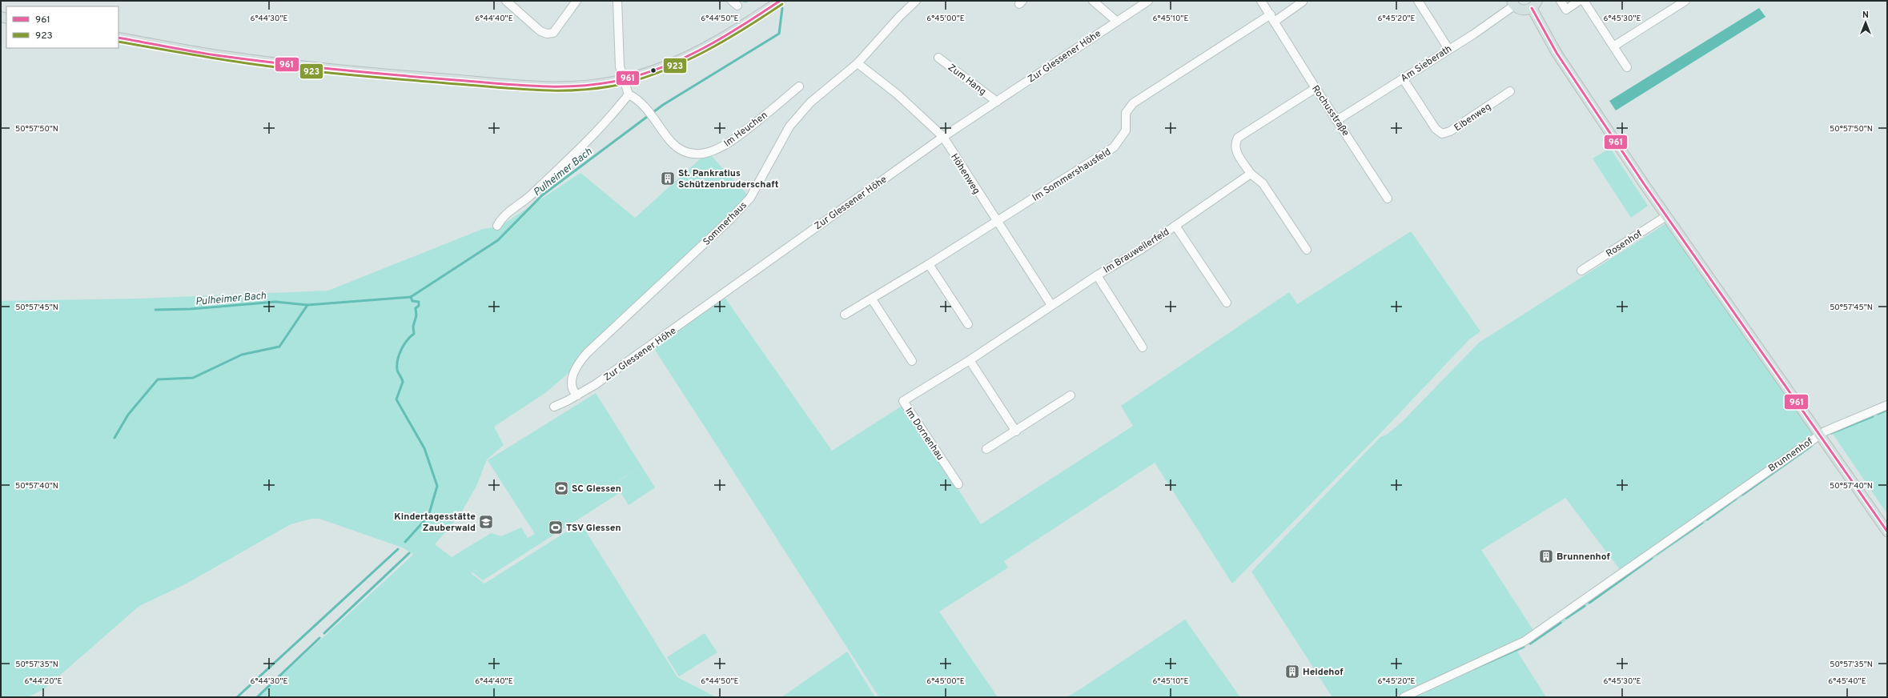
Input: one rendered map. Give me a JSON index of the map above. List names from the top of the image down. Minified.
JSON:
{"streets":{"street":["Zur Glessener Höhe","Am Sieberath","Zum Hang","Rochusstraße","Eibenweg","Im Heuchen","Höhenweg","Im Sommershausfeld","Sommerhaus","Rosenhof","Im Brauweilerfeld","Im Dornenhau","Brunnenhof"]},"crossings":[["Zur Glessener Höhe","Zum Hang"],["Zur Glessener Höhe","Höhenweg"],["Zur Glessener Höhe","Sommerhaus"],["Am Sieberath","Rochusstraße"],["Am Sieberath","Eibenweg"],["Rochusstraße","Im Sommershausfeld"],["Höhenweg","Im Sommershausfeld"],["Höhenweg","Sommerhaus"],["Höhenweg","Im Brauweilerfeld"],["Höhenweg","Im Dornenhau"],["Im Brauweilerfeld","Im Dornenhau"]],"water":["Pulheimer Bach"],"places":{"building":["St. Pankratius Schützenbruderschaft","Brunnenhof","Heidehof"],"sports":["SC Glessen","TSV Glessen"],"school or university":["Kindertagesstätte Zauberwald"]},"lines":["transit line 961","transit line 923"],"legend":["961","923"],"north":"top","coordinates":["6°44'30\"E","6°44'40\"E","6°44'50\"E","6°45'00\"E","6°45'10\"E","6°45'20\"E","6°45'30\"E","50°57'50\"N","50°57'45\"N","50°57'40\"N","50°57'35\"N","6°44'20\"E","6°45'40\"E"]}
